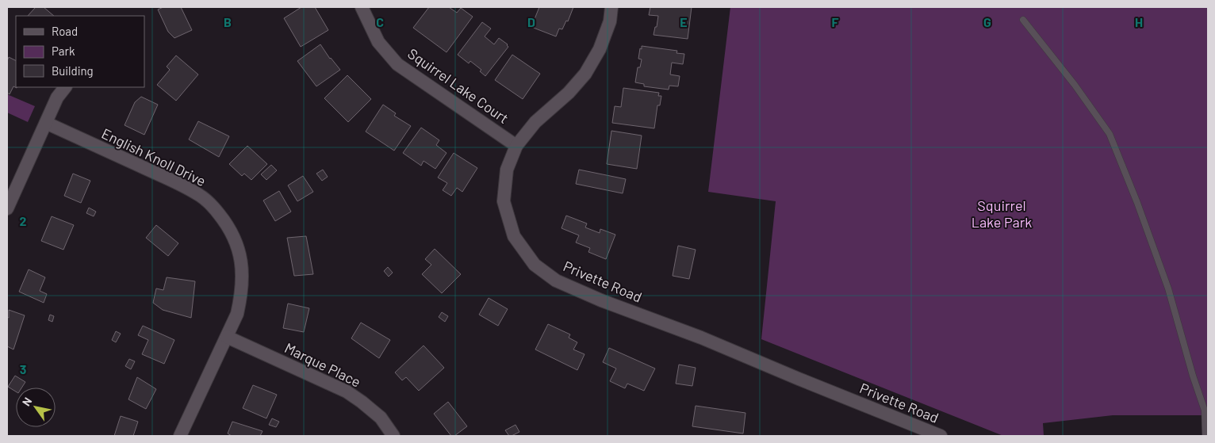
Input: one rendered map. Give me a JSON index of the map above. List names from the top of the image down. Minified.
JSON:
{"streets":{"street":["Squirrel Lake Court","English Knoll Drive","Privette Road","Marque Place"]},"crossings":[["Squirrel Lake Court","Privette Road"],["English Knoll Drive","Marque Place"]],"parks":["Squirrel Lake Park"],"legend":["Road","Park","Building"],"north":"top left","grid":{"columns":["B","C","D","E","F","G","H"],"rows":["2","3"]}}
